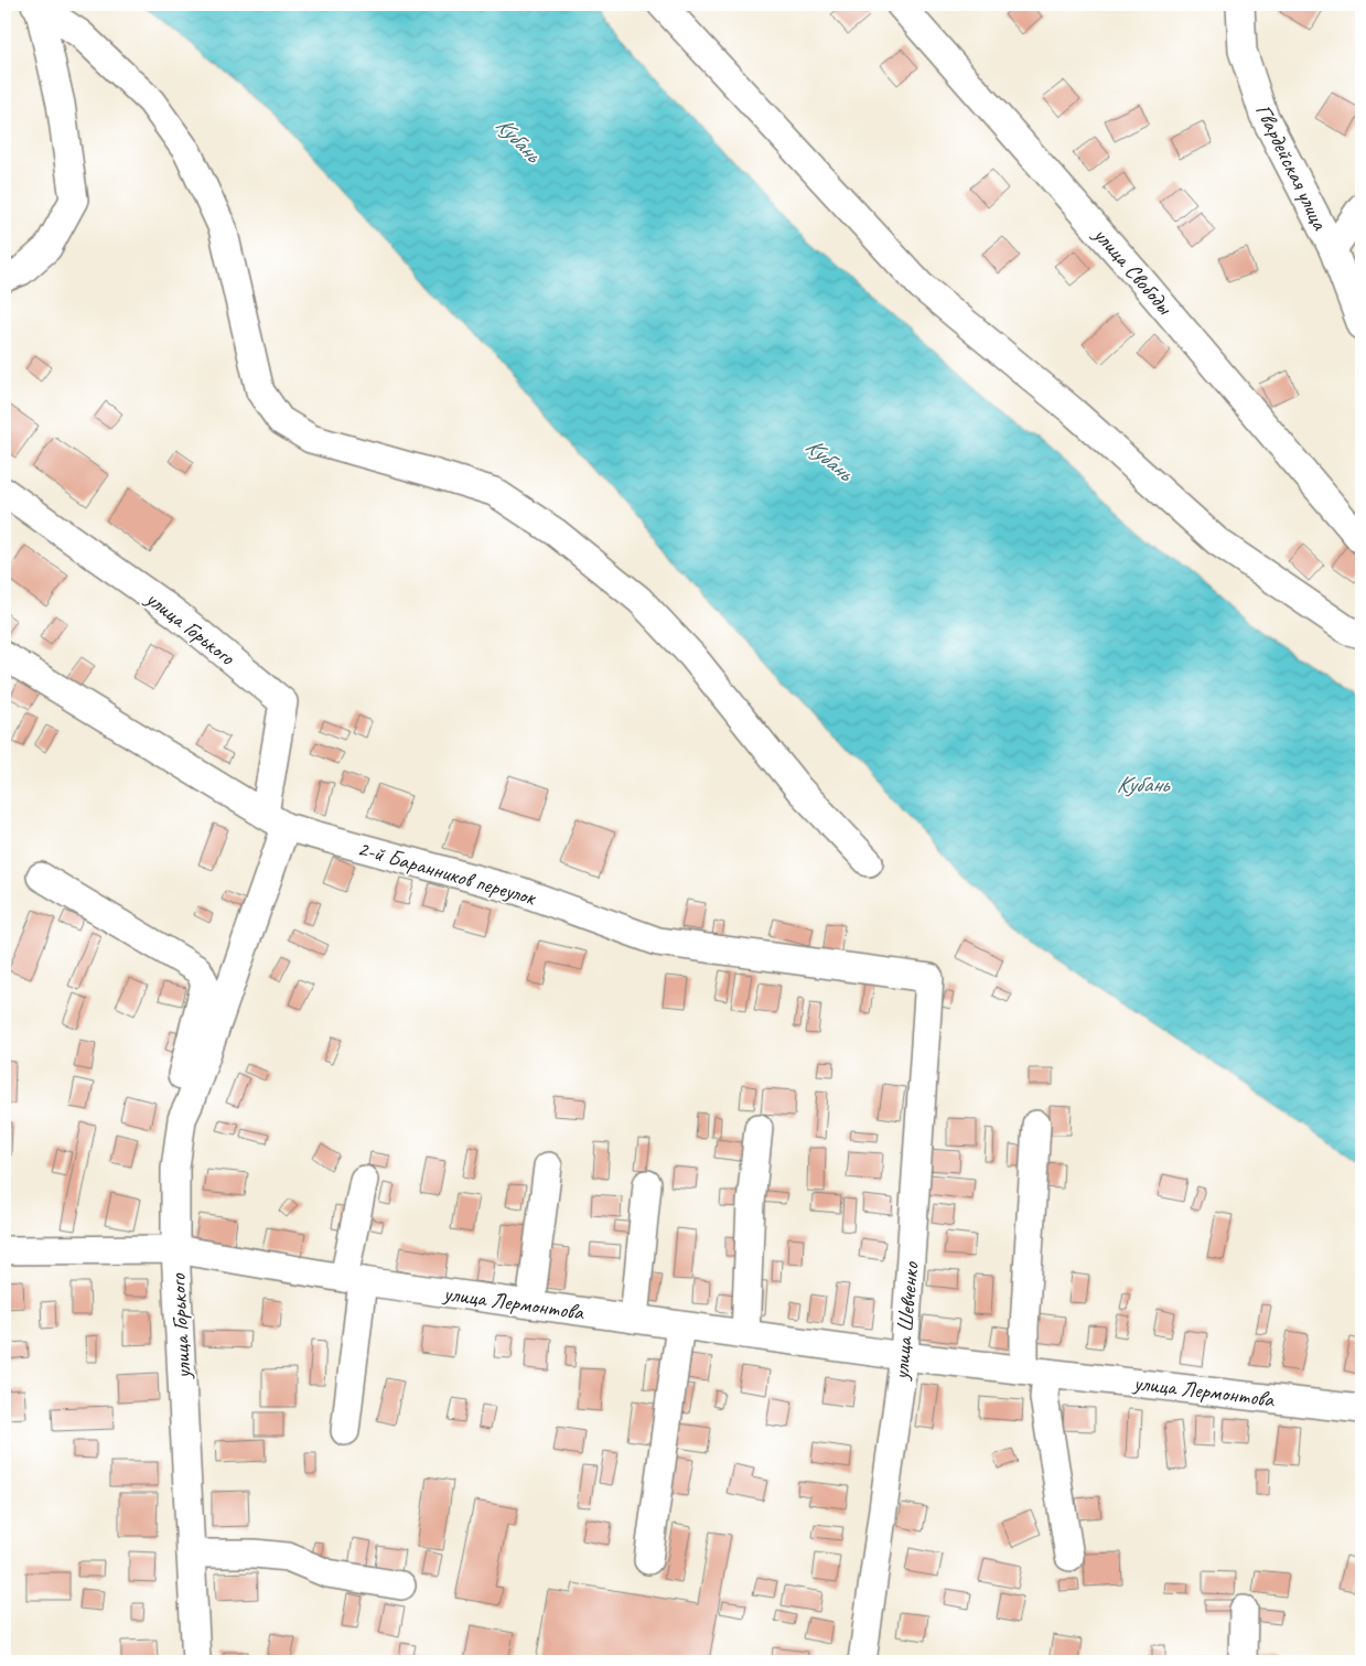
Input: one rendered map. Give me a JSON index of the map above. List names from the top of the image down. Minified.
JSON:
{"streets":{"street":["Гвардейская улица","улица Свободы","улица Горького","2-й Баранников переулок","улица Лермонтова","улица Шевченко"]},"crossings":[["улица Горького","2-й Баранников переулок"],["улица Горького","улица Лермонтова"],["2-й Баранников переулок","улица Шевченко"],["улица Лермонтова","улица Шевченко"]],"water":["Кубань"]}
